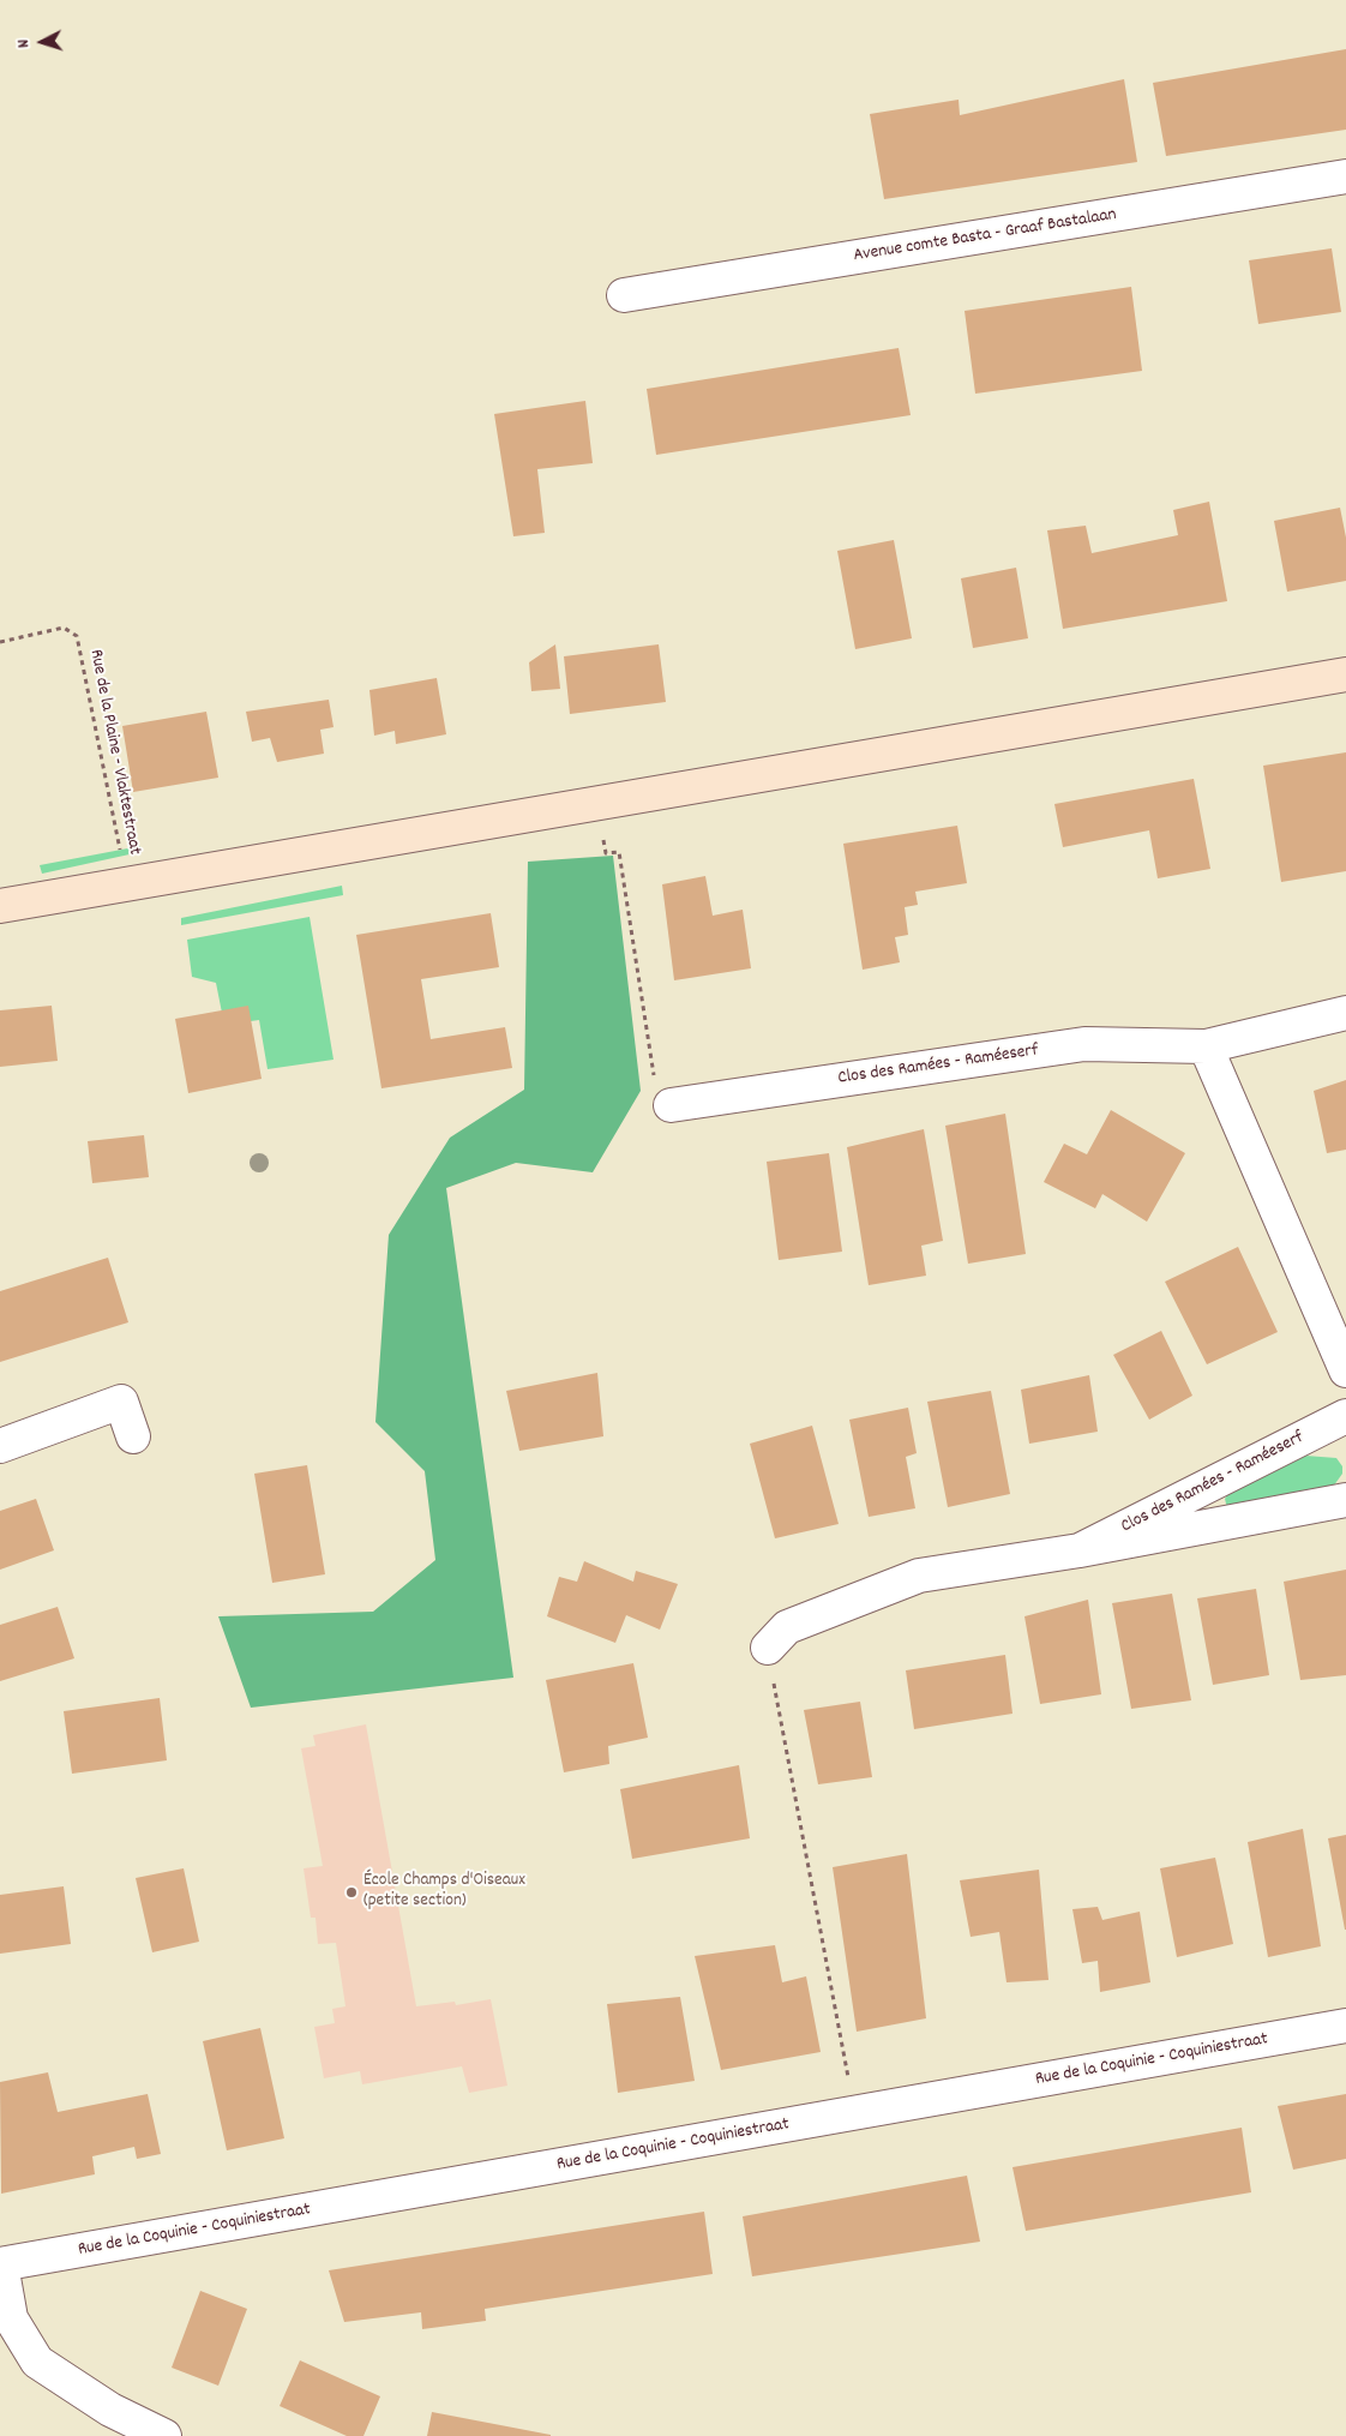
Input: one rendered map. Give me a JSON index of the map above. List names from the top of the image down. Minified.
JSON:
{"streets":{"street":["Avenue comte Basta - Graaf Bastalaan","Clos des Ramées - Raméeserf","Rue de la Coquinie - Coquiniestraat"],"path":["Rue de la Plaine - Vlaktestraat"]},"places":["École Champs d'Oiseaux (petite section)"],"north":"left"}
